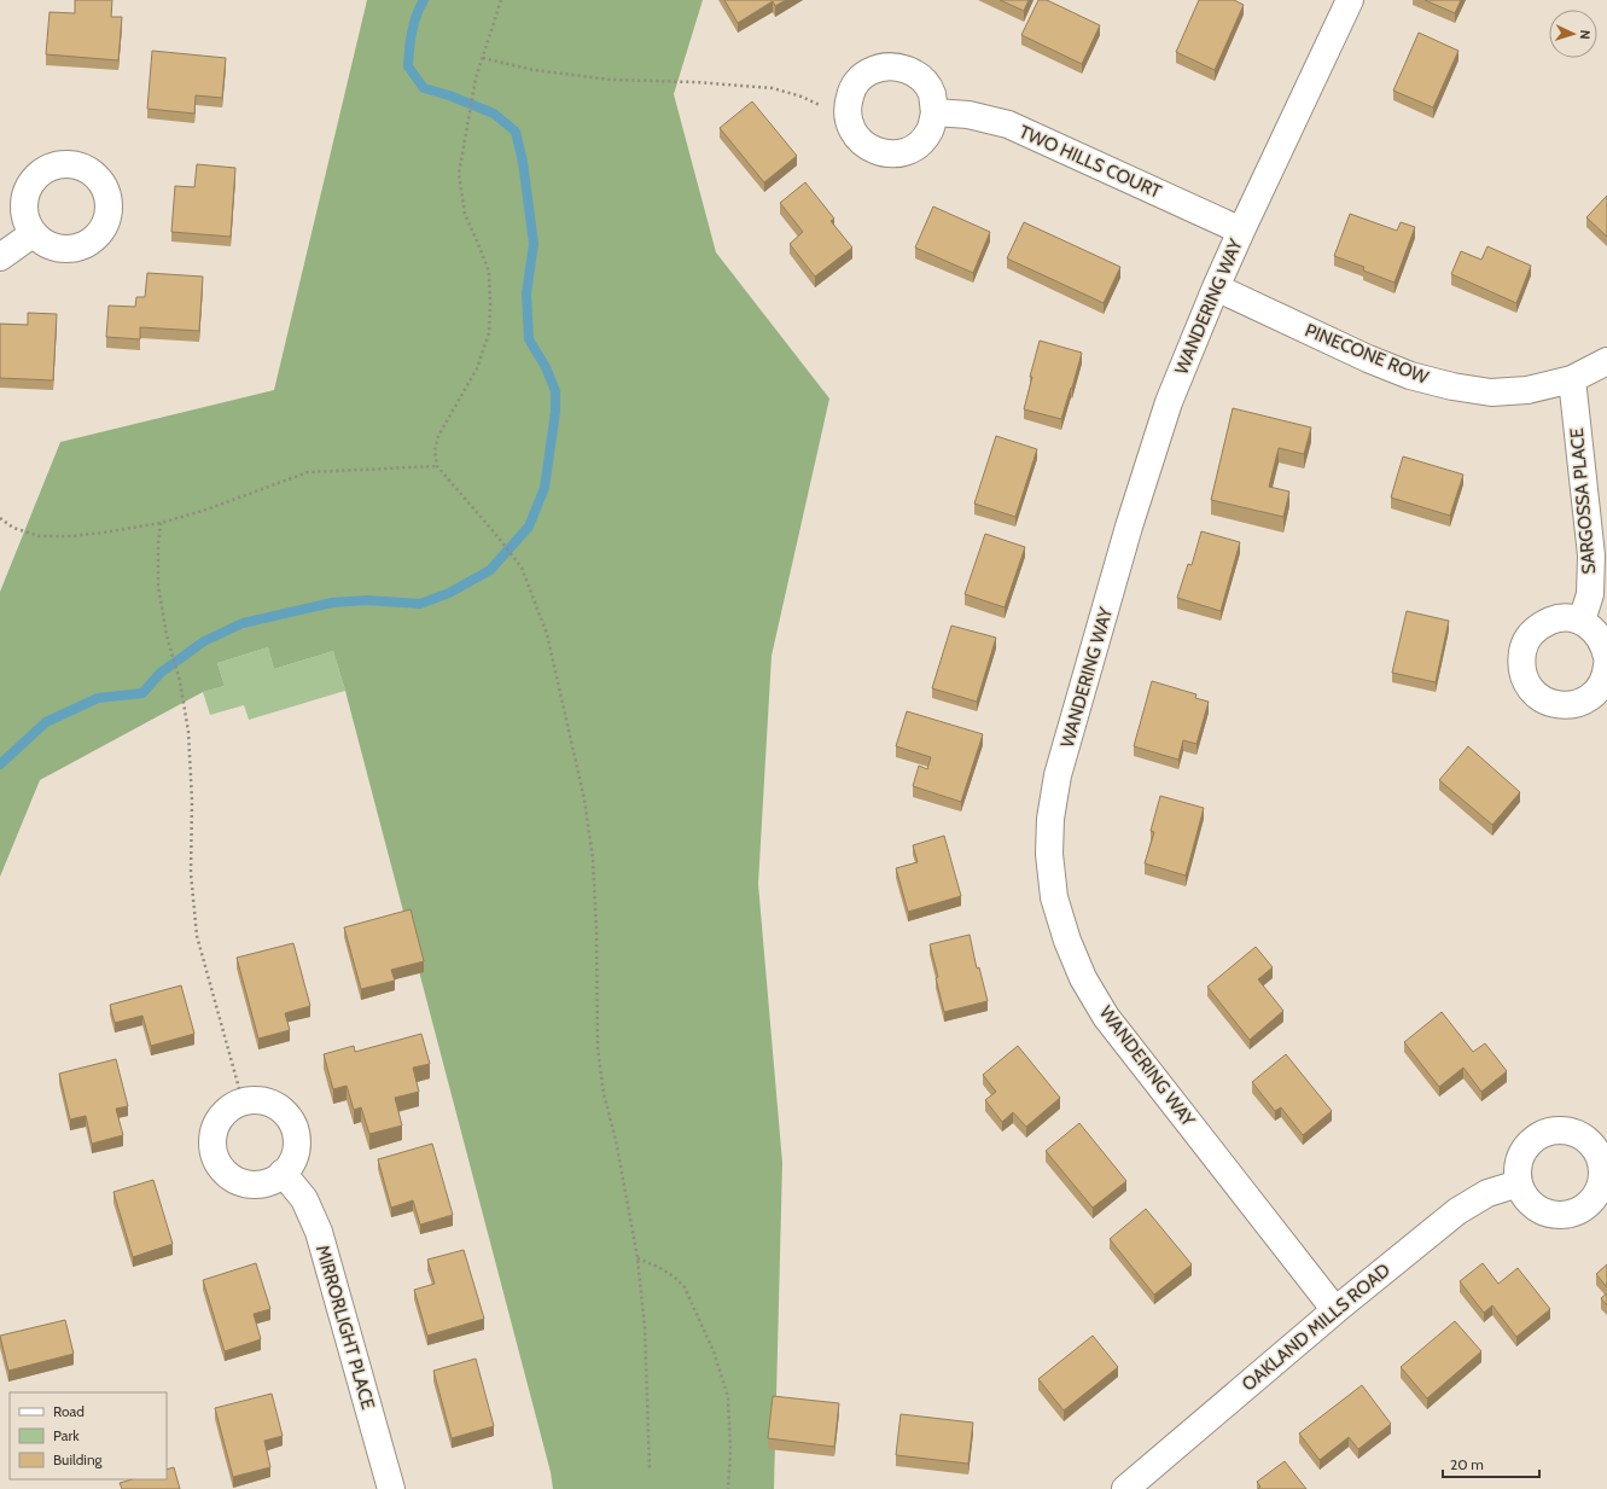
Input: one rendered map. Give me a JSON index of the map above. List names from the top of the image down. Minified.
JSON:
{"streets":{"street":["TWO HILLS COURT","WANDERING WAY","PINECONE ROW","SARGOSSA PLACE","MIRRORLIGHT PLACE","OAKLAND MILLS ROAD"]},"crossings":[["TWO HILLS COURT","WANDERING WAY"],["WANDERING WAY","PINECONE ROW"],["WANDERING WAY","OAKLAND MILLS ROAD"],["PINECONE ROW","SARGOSSA PLACE"]],"legend":["Road","Park","Building"],"scale_bar":"20 m","north":"right"}
